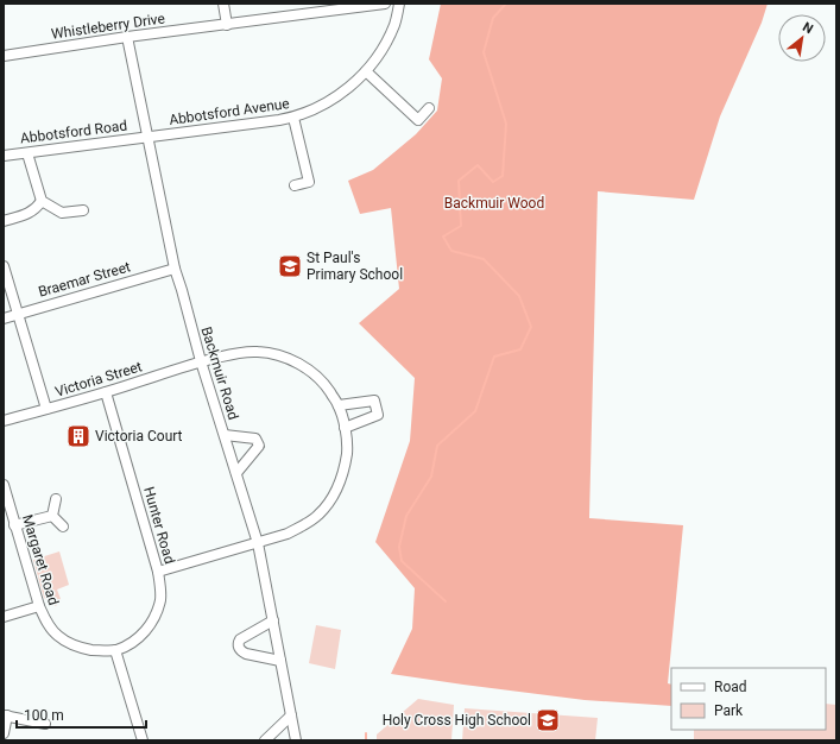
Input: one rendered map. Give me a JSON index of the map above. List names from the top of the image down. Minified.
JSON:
{"streets":{"street":["Whistleberry Drive","Abbotsford Avenue","Abbotsford Road","Braemar Street","Backmuir Road","Victoria Street","Hunter Road","Margaret Road"]},"crossings":[["Whistleberry Drive","Backmuir Road"],["Abbotsford Avenue","Abbotsford Road"],["Abbotsford Avenue","Backmuir Road"],["Abbotsford Road","Backmuir Road"],["Braemar Street","Backmuir Road"],["Backmuir Road","Victoria Street"],["Victoria Street","Hunter Road"],["Hunter Road","Margaret Road"]],"parks":["Backmuir Wood"],"places":{"school or university":["St Paul's Primary School","Holy Cross High School"],"building":["Victoria Court"]},"legend":["Road","Park"],"scale_bar":"100 m","north":"top right"}
